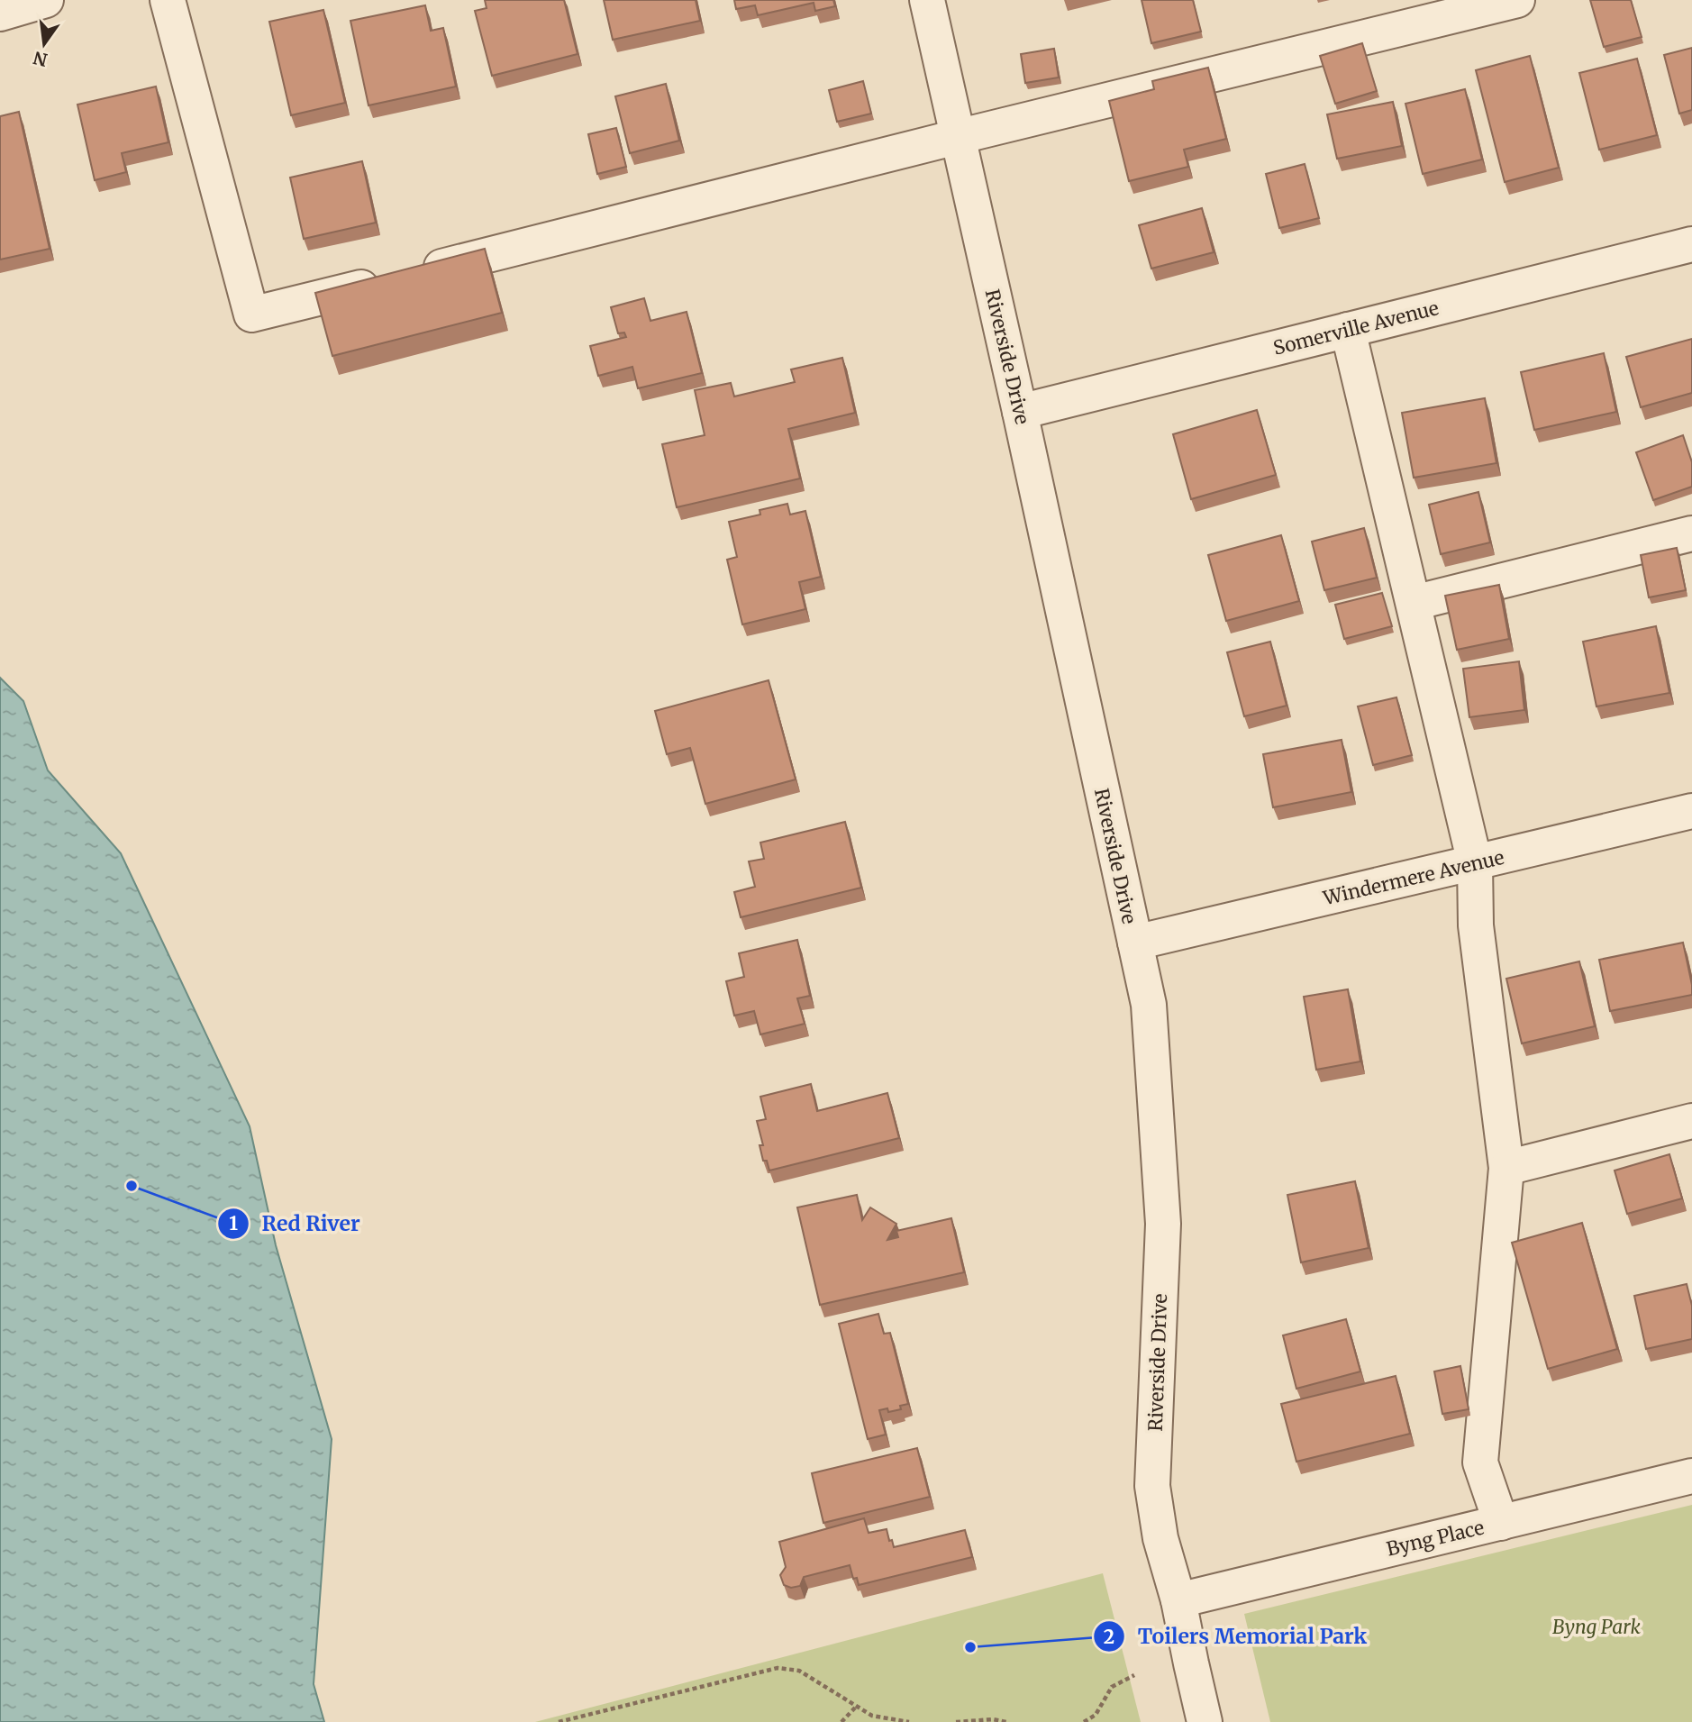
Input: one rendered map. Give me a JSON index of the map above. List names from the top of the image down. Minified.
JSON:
{"streets":{"street":["Somerville Avenue","Riverside Drive","Windermere Avenue","Byng Place"]},"crossings":[["Somerville Avenue","Riverside Drive"],["Riverside Drive","Windermere Avenue"],["Riverside Drive","Byng Place"]],"parks":["Byng Park"],"places":["Red River","Toilers Memorial Park"],"north":"bottom"}
